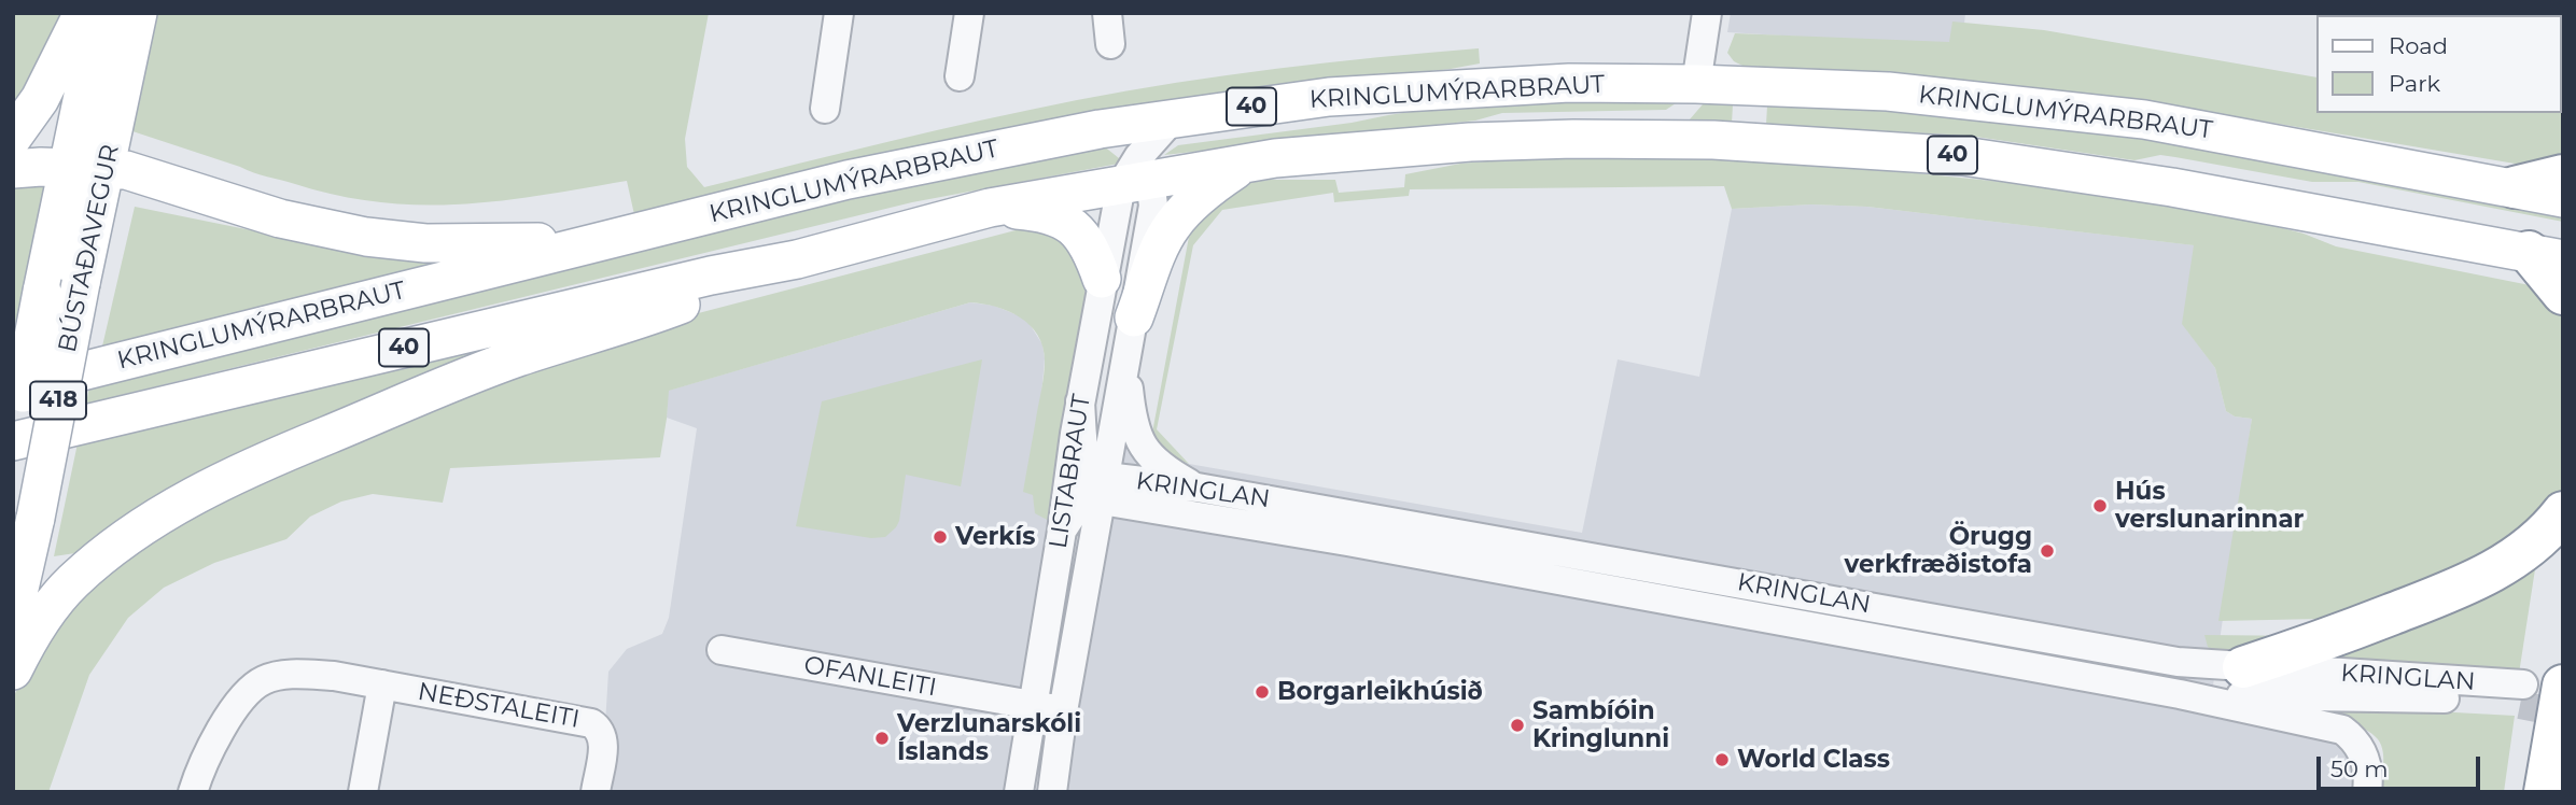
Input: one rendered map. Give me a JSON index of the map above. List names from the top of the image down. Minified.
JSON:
{"streets":{"main road":["KRINGLUMÝRARBRAUT","40","BÚSTAÐAVEGUR","418"],"street":["LISTABRAUT","KRINGLAN","OFANLEITI","NEÐSTALEITI"]},"crossings":[["KRINGLUMÝRARBRAUT","BÚSTAÐAVEGUR"],["KRINGLUMÝRARBRAUT","LISTABRAUT"],["LISTABRAUT","KRINGLAN"],["LISTABRAUT","OFANLEITI"]],"places":["Hús verslunarinnar","Verkís","Örugg verkfræðistofa","Borgarleikhúsið","Sambíóin Kringlunni","Verzlunarskóli Íslands","World Class"],"legend":["Road","Park"],"scale_bar":"50 m"}
